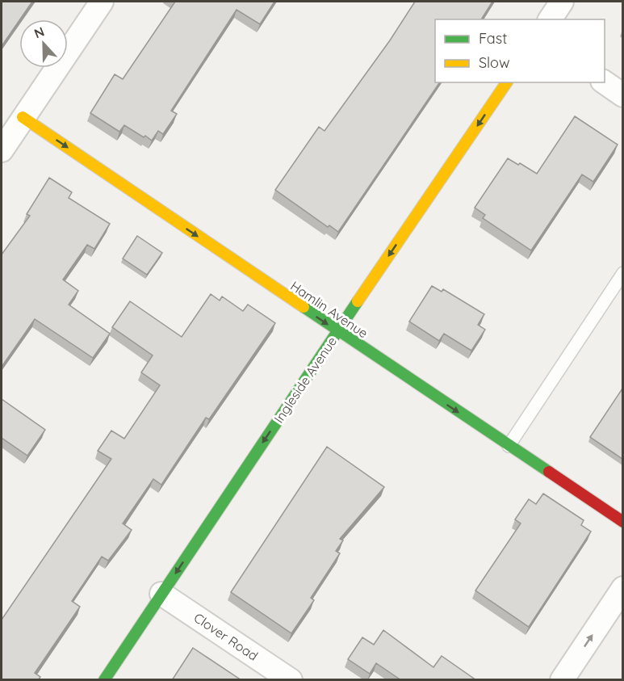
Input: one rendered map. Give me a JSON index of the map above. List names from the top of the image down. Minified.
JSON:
{"streets":{"street":["Hamlin Avenue","Ingleside Avenue","Clover Road"]},"crossings":[["Hamlin Avenue","Ingleside Avenue"],["Ingleside Avenue","Clover Road"]],"one_way":["Hamlin Avenue","Ingleside Avenue"],"legend":["Fast","Slow"],"north":"top"}
